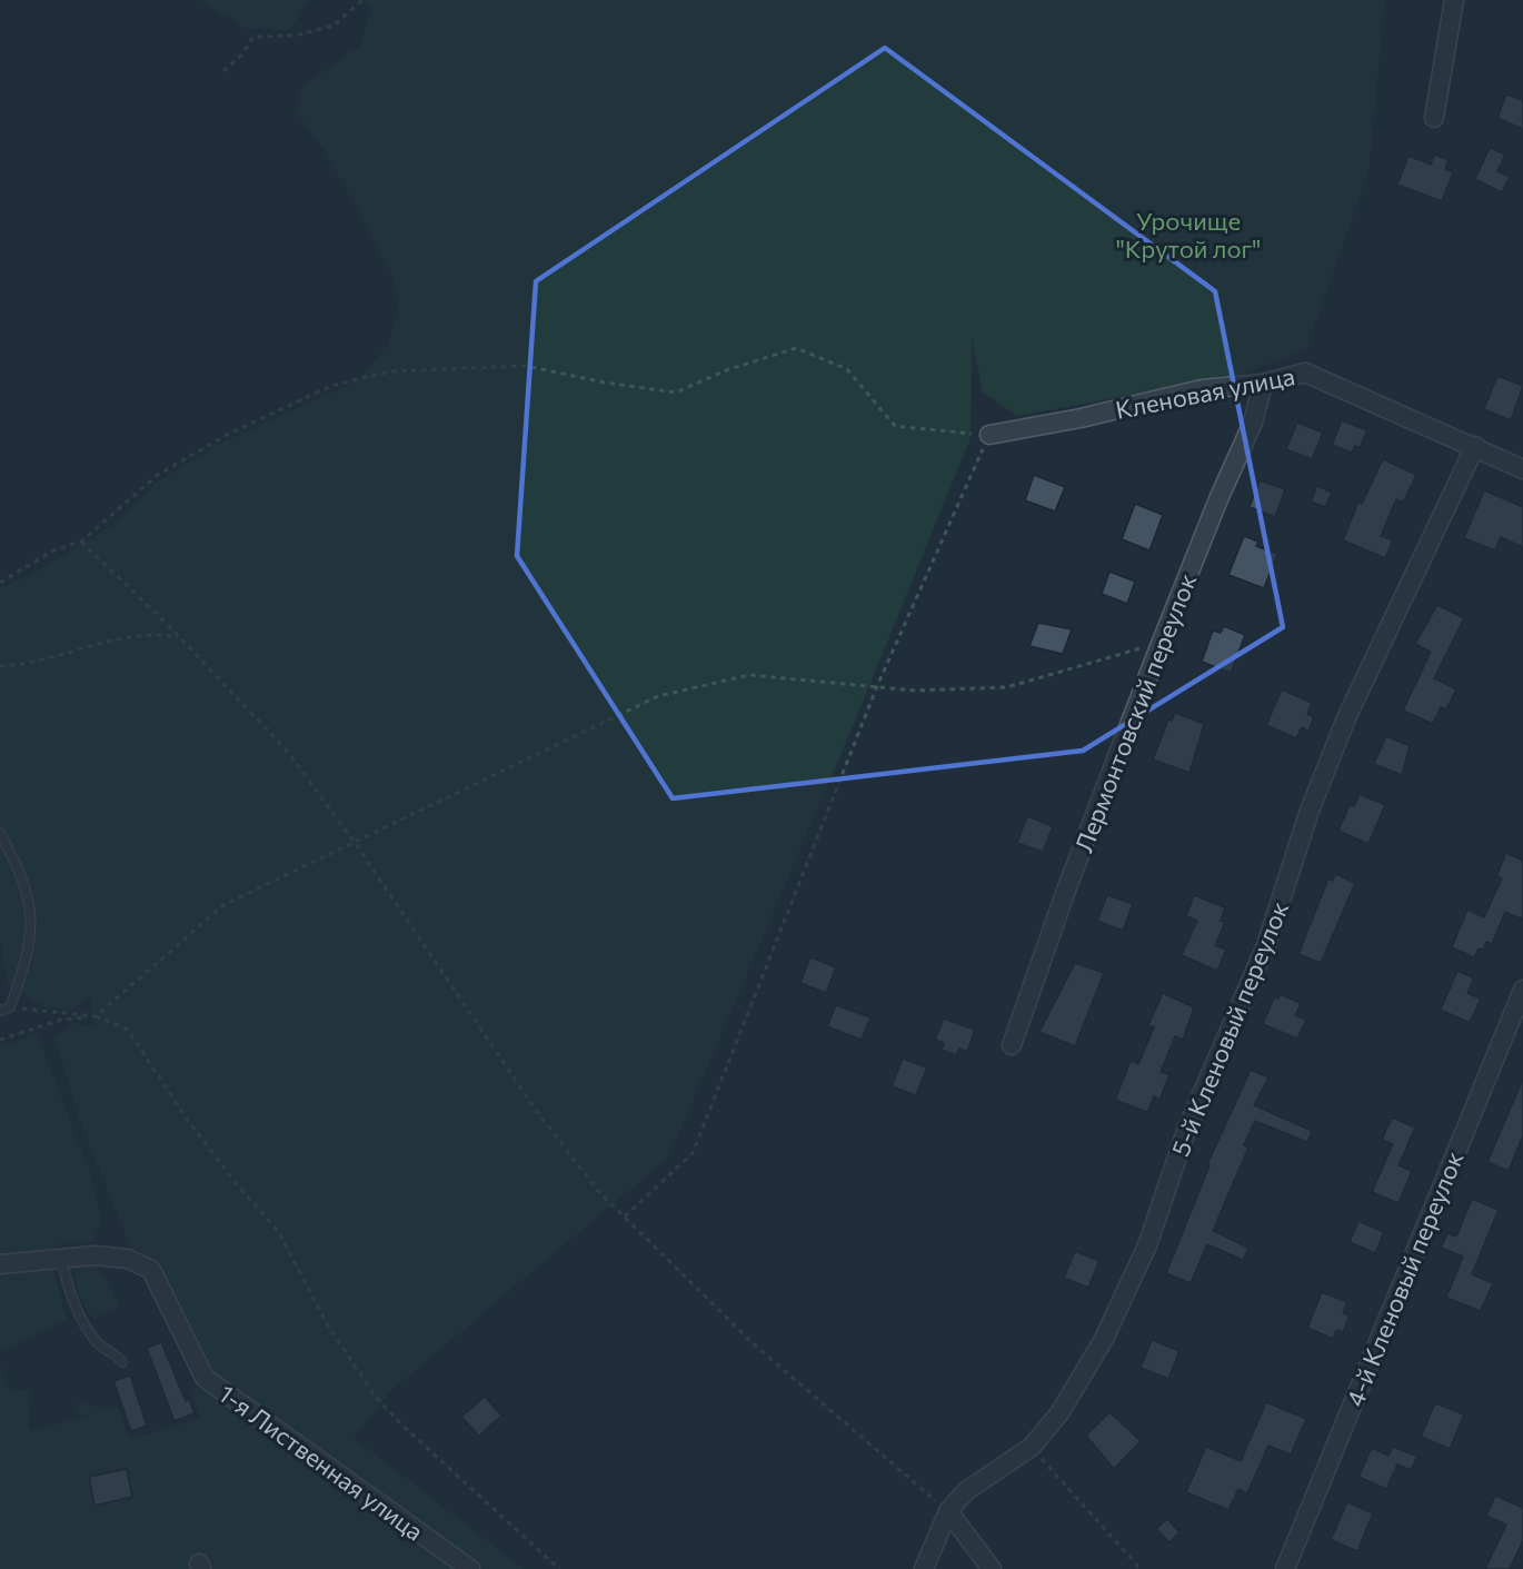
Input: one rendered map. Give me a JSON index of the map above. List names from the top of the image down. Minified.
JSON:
{"streets":{"street":["Кленовая улица","Лермонтовский переулок","5-й Кленовый переулок","4-й Кленовый переулок","1-я Лиственная улица"]},"crossings":[["Кленовая улица","Лермонтовский переулок"],["Кленовая улица","5-й Кленовый переулок"]],"parks":["Урочище \"Крутой лог\""]}
